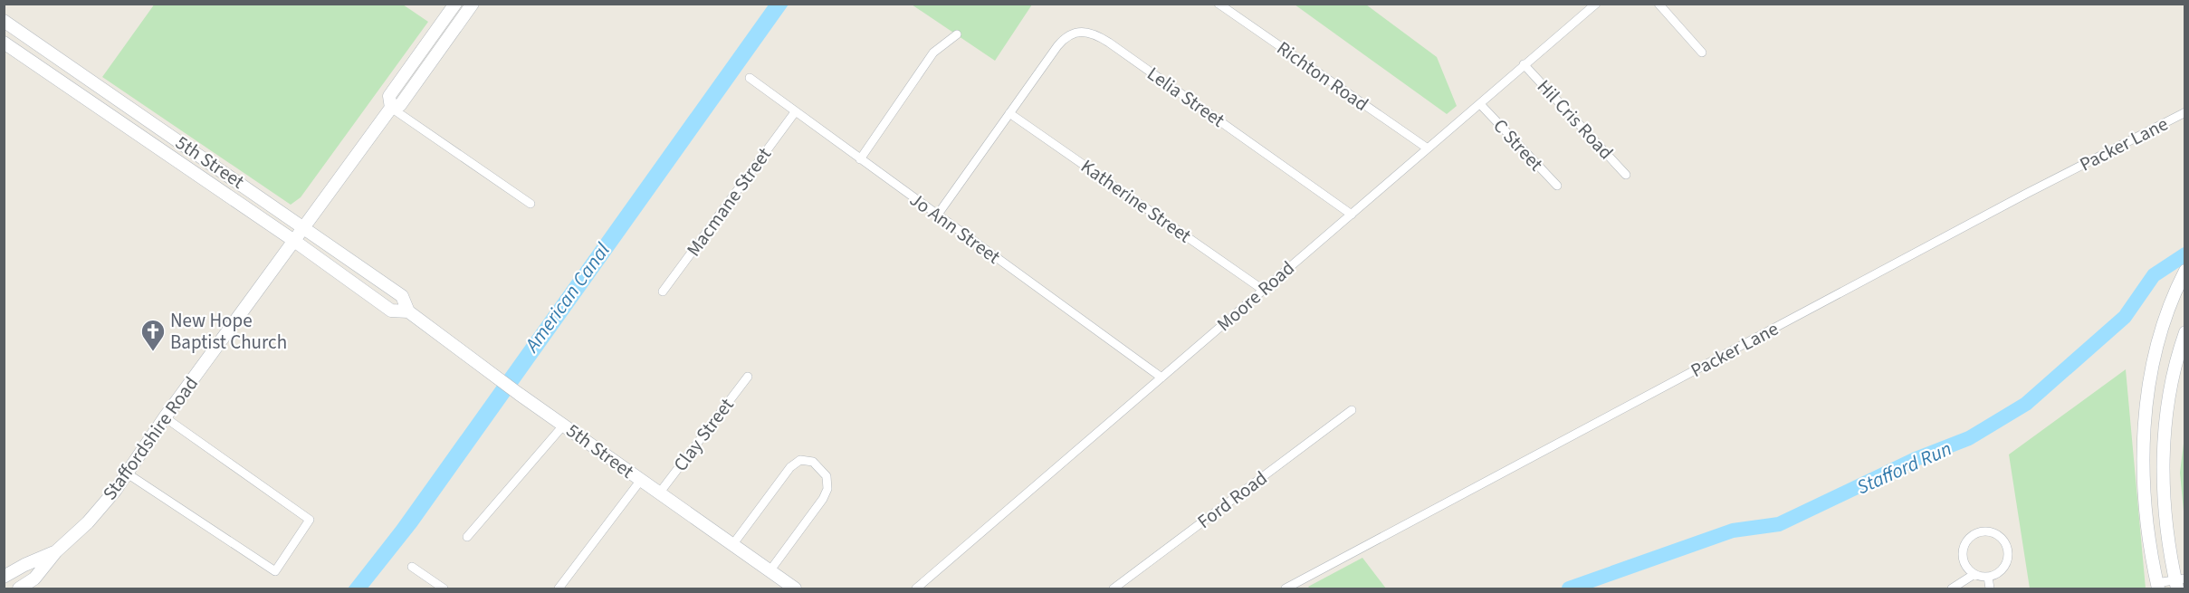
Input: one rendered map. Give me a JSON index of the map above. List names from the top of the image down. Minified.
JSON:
{"streets":{"main road":["5th Street","Staffordshire Road"],"street":["Richton Road","Lelia Street","Hil Cris Road","Packer Lane","C Street","Katherine Street","Macmane Street","Jo Ann Street","Moore Road","Clay Street","Ford Road"]},"crossings":[["Richton Road","Moore Road"],["Lelia Street","Katherine Street"],["Lelia Street","Jo Ann Street"],["Lelia Street","Moore Road"],["Hil Cris Road","Moore Road"],["C Street","Moore Road"],["5th Street","Clay Street"],["5th Street","Staffordshire Road"],["Katherine Street","Moore Road"],["Macmane Street","Jo Ann Street"],["Jo Ann Street","Moore Road"]],"water":["American Canal","Stafford Run"],"places":{"church":["New Hope Baptist Church"]}}
